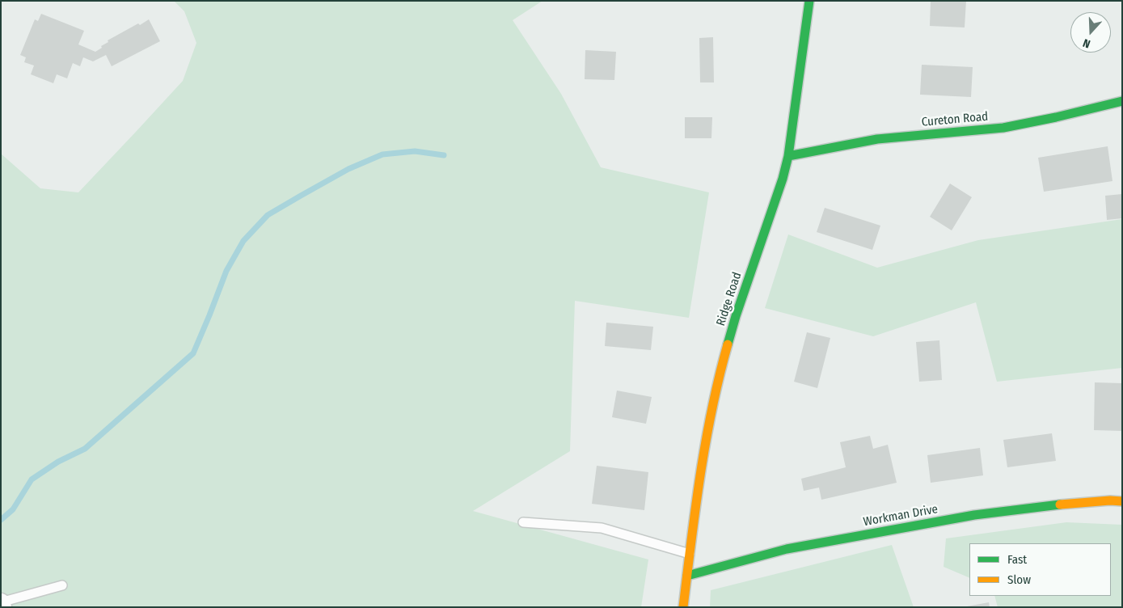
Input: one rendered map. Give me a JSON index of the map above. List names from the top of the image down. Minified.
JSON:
{"streets":{"street":["Cureton Road","Ridge Road","Workman Drive"]},"crossings":[["Cureton Road","Ridge Road"],["Ridge Road","Workman Drive"]],"legend":["Fast","Slow"],"north":"bottom"}
